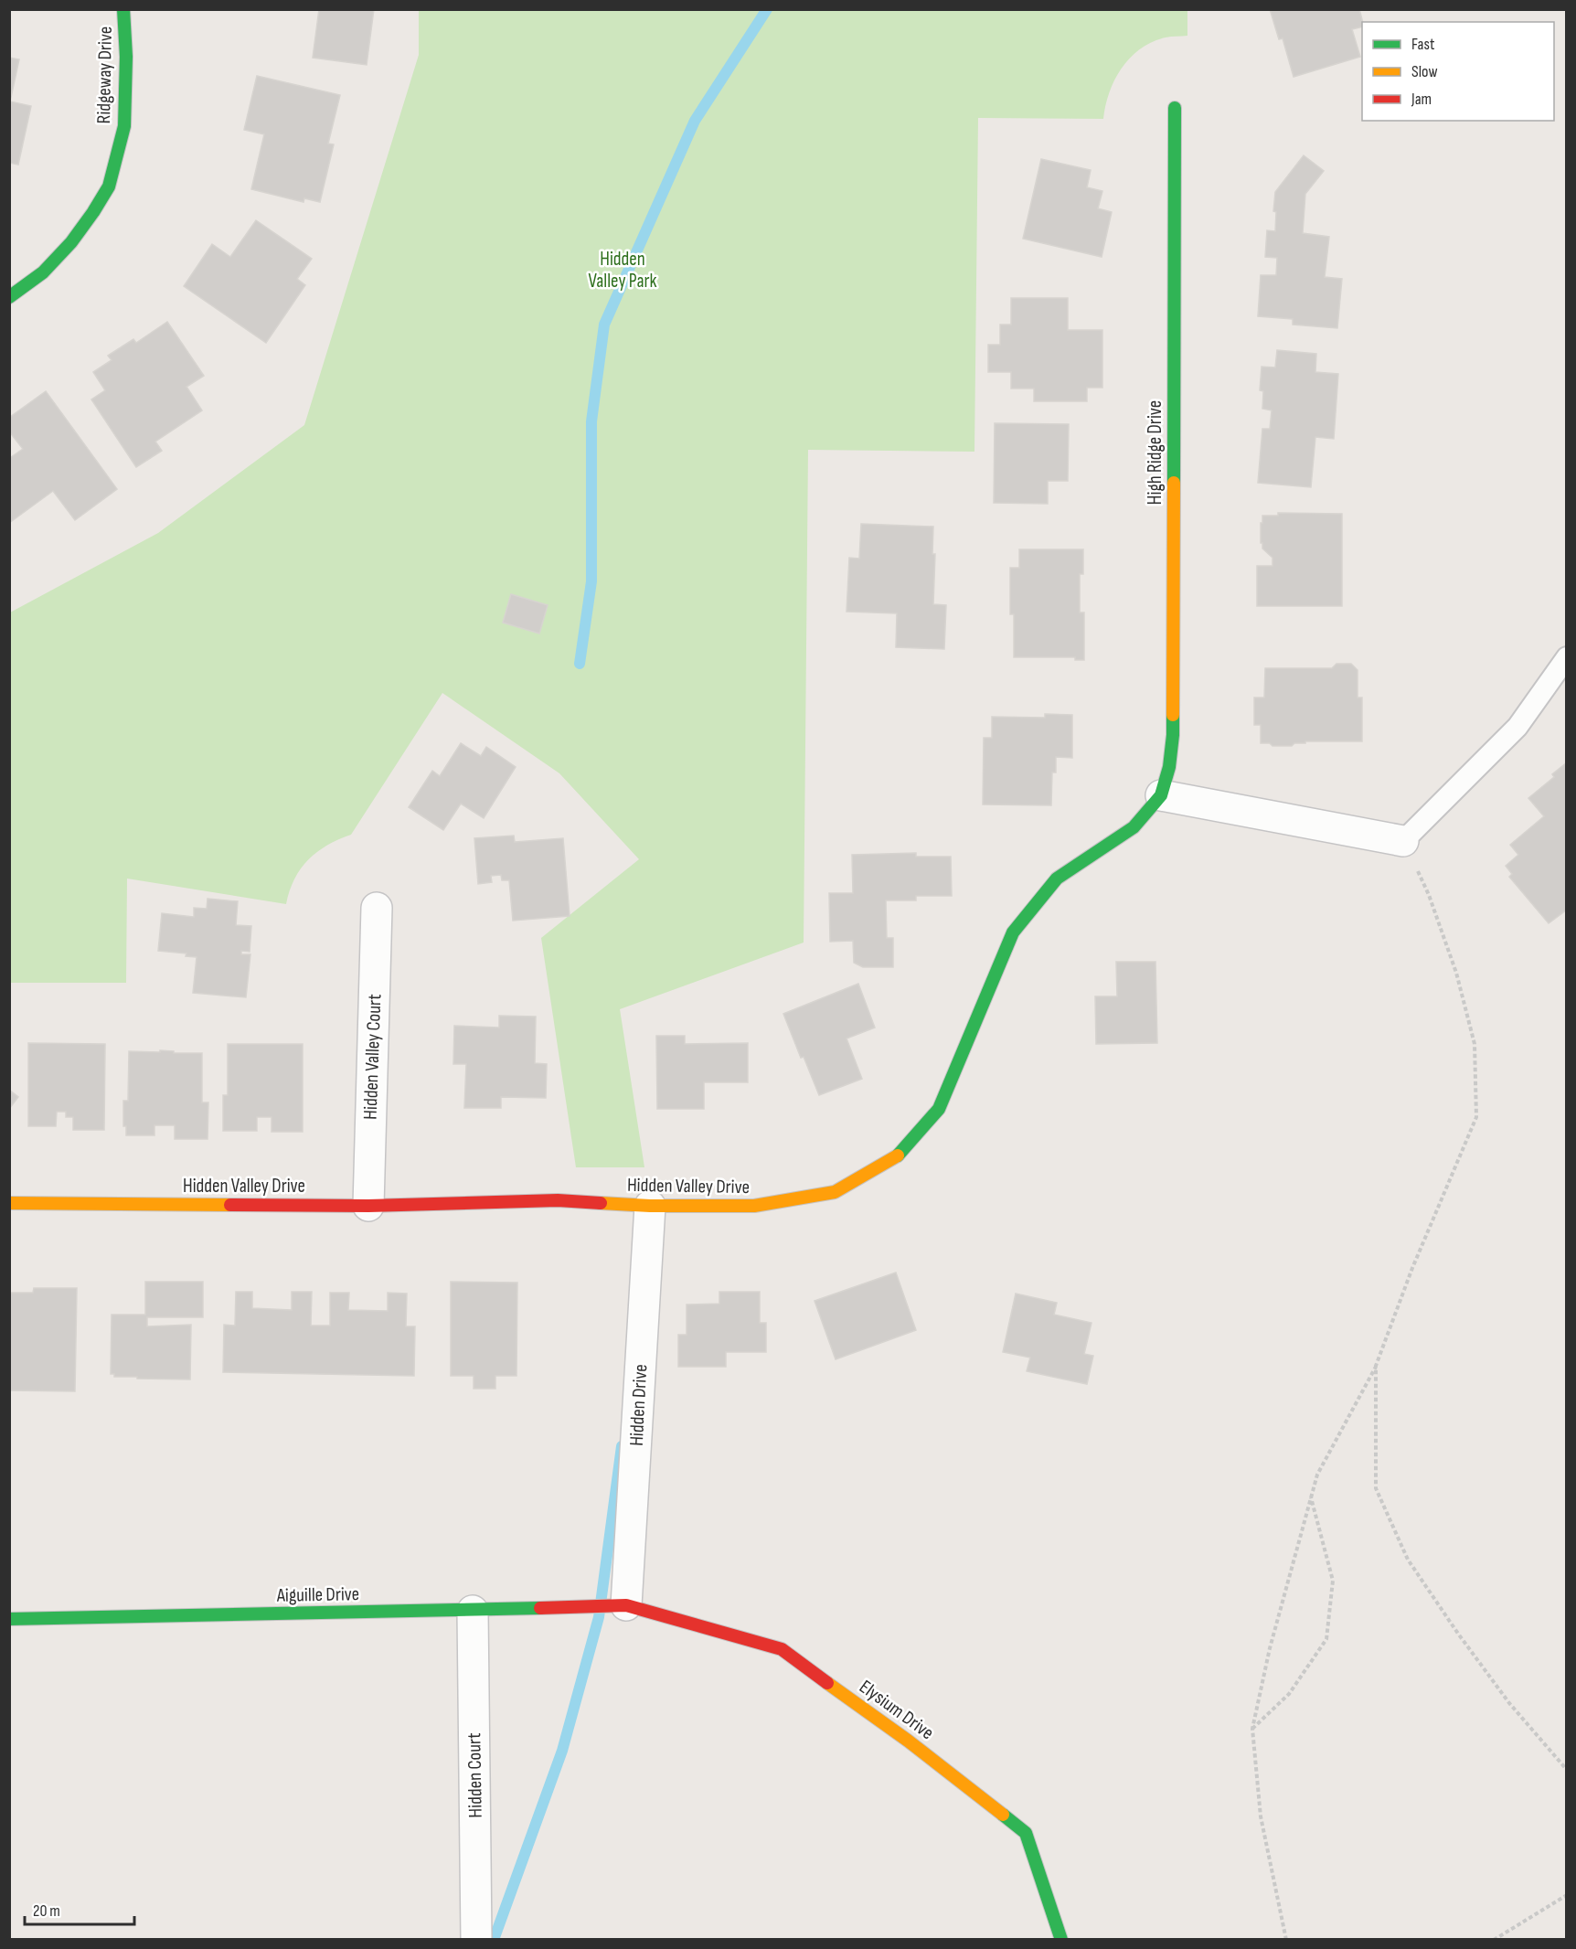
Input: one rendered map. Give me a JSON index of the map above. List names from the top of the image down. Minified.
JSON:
{"streets":{"street":["Ridgeway Drive","High Ridge Drive","Hidden Valley Court","Hidden Valley Drive","Hidden Drive","Aiguille Drive","Elysium Drive","Hidden Court"]},"crossings":[["High Ridge Drive","Hidden Valley Drive"],["Hidden Valley Court","Hidden Valley Drive"],["Hidden Valley Drive","Hidden Drive"],["Hidden Drive","Aiguille Drive"],["Hidden Drive","Elysium Drive"],["Aiguille Drive","Elysium Drive"],["Aiguille Drive","Hidden Court"]],"parks":["Hidden Valley Park"],"legend":["Fast","Slow","Jam"],"scale_bar":"20 m"}
